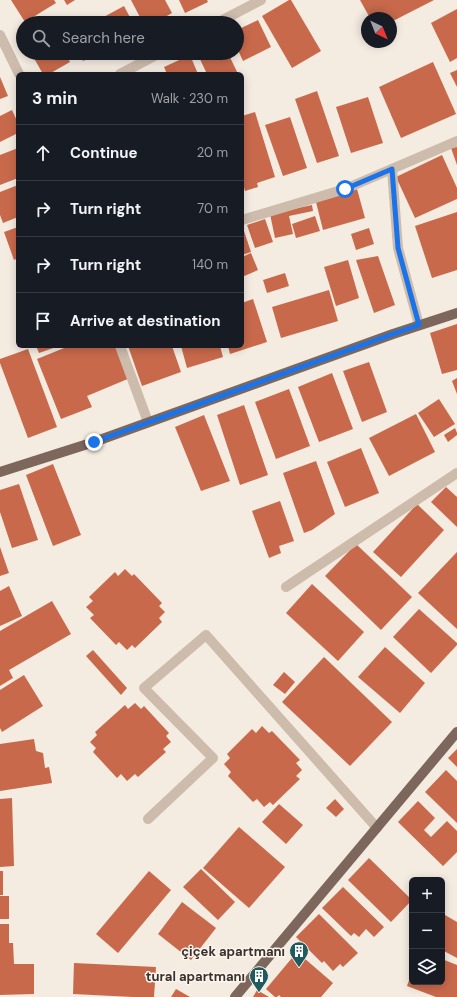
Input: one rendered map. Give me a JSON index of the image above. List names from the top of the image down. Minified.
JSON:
{"places":{"building":["çiçek apartmanı","tural apartmanı"]},"north":"bottom right","page":{"search":"Search here","heading":["3 min","Walk · 230 m"],"list":[["Continue","20 m"],["Turn right","70 m"],["Turn right","140 m"],"Arrive at destination"],"map_buttons":["+","−"]}}
